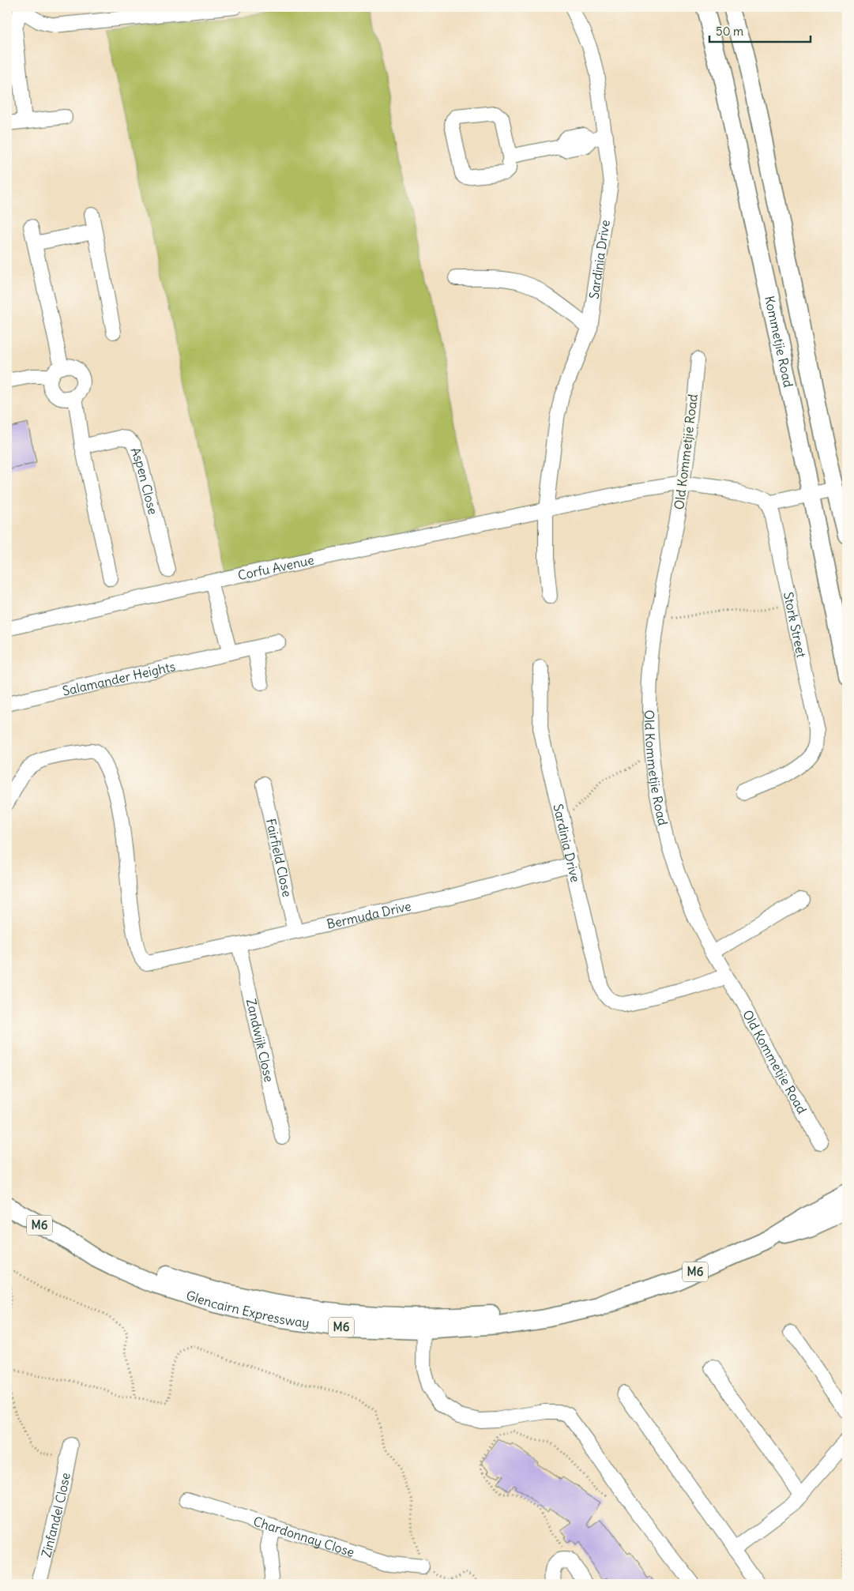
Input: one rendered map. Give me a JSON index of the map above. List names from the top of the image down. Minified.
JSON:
{"streets":{"main road":["Kommetjie Road","M6","Glencairn Expressway"],"street":["Sardinia Drive","Old Kommetjie Road","Aspen Close","Corfu Avenue","Stork Street","Salamander Heights","Fairfield Close","Bermuda Drive","Zandwijk Close","Zinfandel Close","Chardonnay Close"]},"crossings":[["Sardinia Drive","Old Kommetjie Road"],["Sardinia Drive","Corfu Avenue"],["Sardinia Drive","Bermuda Drive"],["Old Kommetjie Road","Corfu Avenue"],["Fairfield Close","Bermuda Drive"],["Bermuda Drive","Zandwijk Close"]],"scale_bar":"50 m"}
